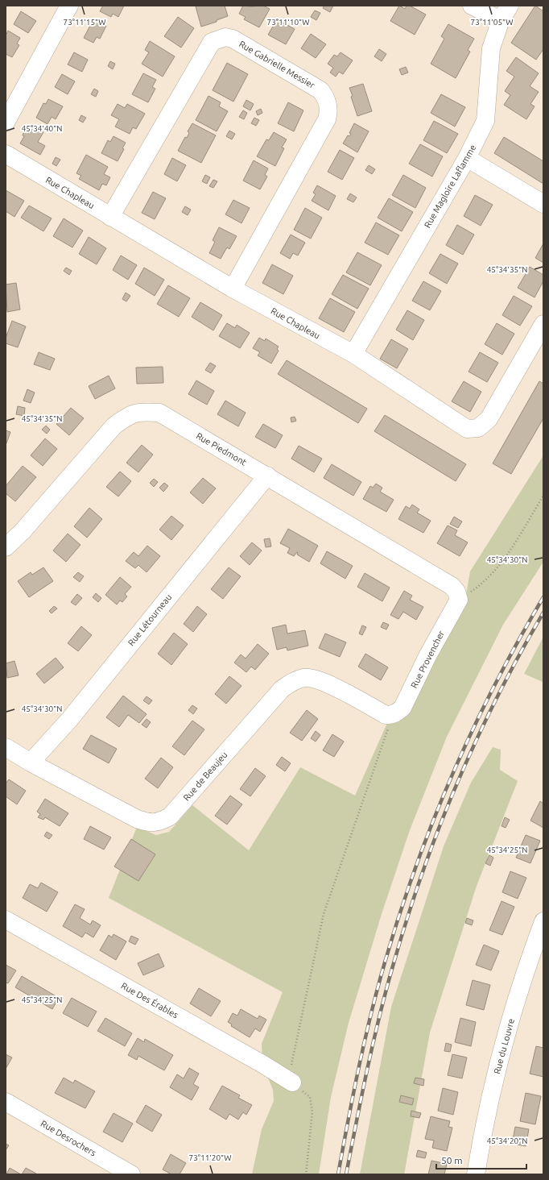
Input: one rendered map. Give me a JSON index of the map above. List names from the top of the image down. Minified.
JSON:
{"streets":{"street":["Rue Gabrielle Messier","Rue Magloire Laflamme","Rue Chapleau","Rue Piedmont","Rue Létourneau","Rue Provencher","Rue de Beaujeu","Rue Des Érables","Rue du Louvre","Rue Desrochers"]},"crossings":[["Rue Gabrielle Messier","Rue Chapleau"],["Rue Magloire Laflamme","Rue Chapleau"],["Rue Piedmont","Rue Létourneau"],["Rue Piedmont","Rue Provencher"],["Rue Létourneau","Rue de Beaujeu"],["Rue Provencher","Rue de Beaujeu"]],"scale_bar":"50 m","coordinates":["73°11'15\"W","73°11'10\"W","73°11'05\"W","45°34'40\"N","45°34'35\"N","45°34'30\"N","45°34'25\"N","45°34'20\"N","73°11'20\"W"]}
